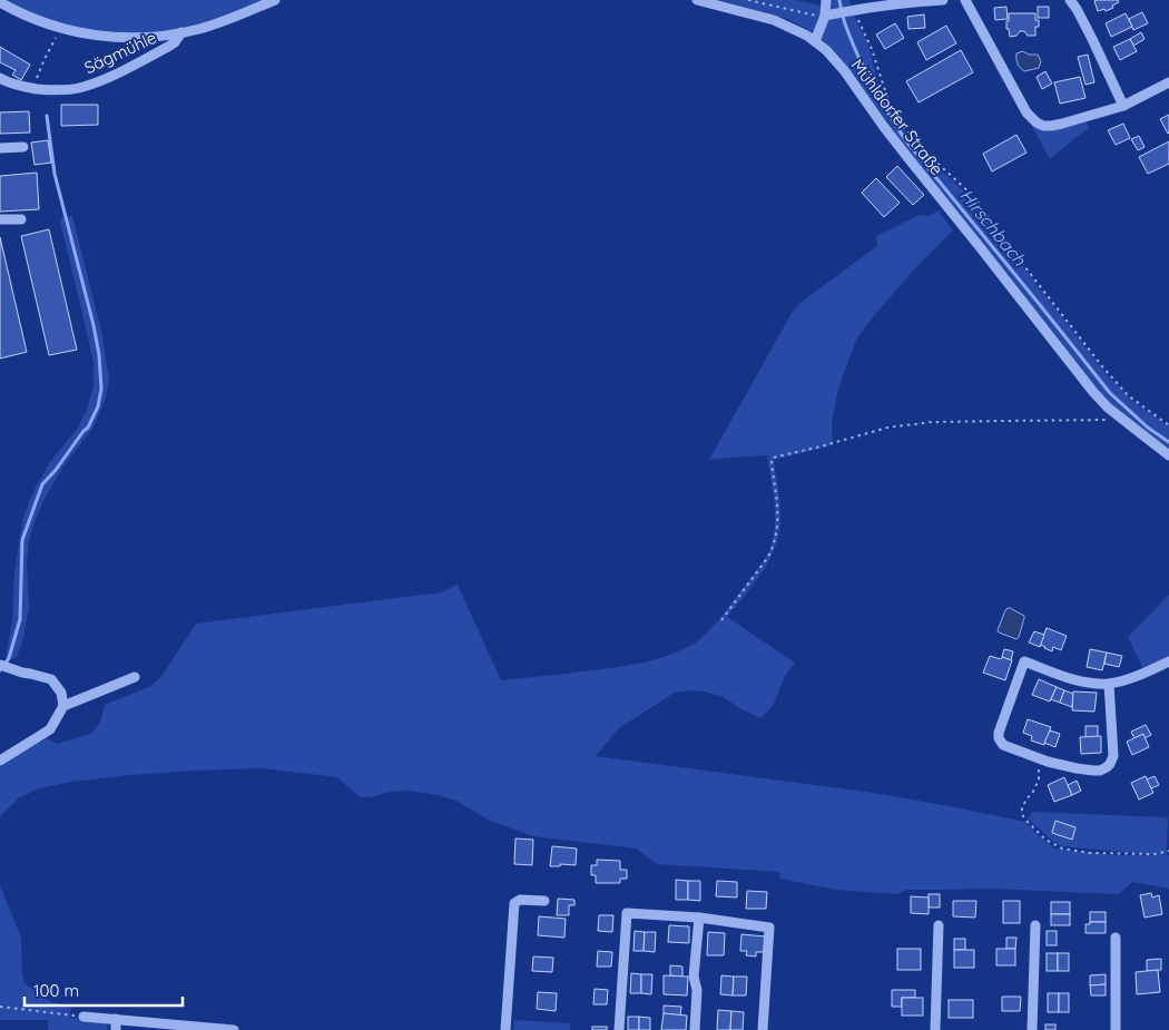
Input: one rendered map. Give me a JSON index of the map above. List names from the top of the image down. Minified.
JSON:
{"streets":{"street":["Sägmühle","Mühldorfer Straße"]},"water":["Hirschbach"],"scale_bar":"100 m"}
